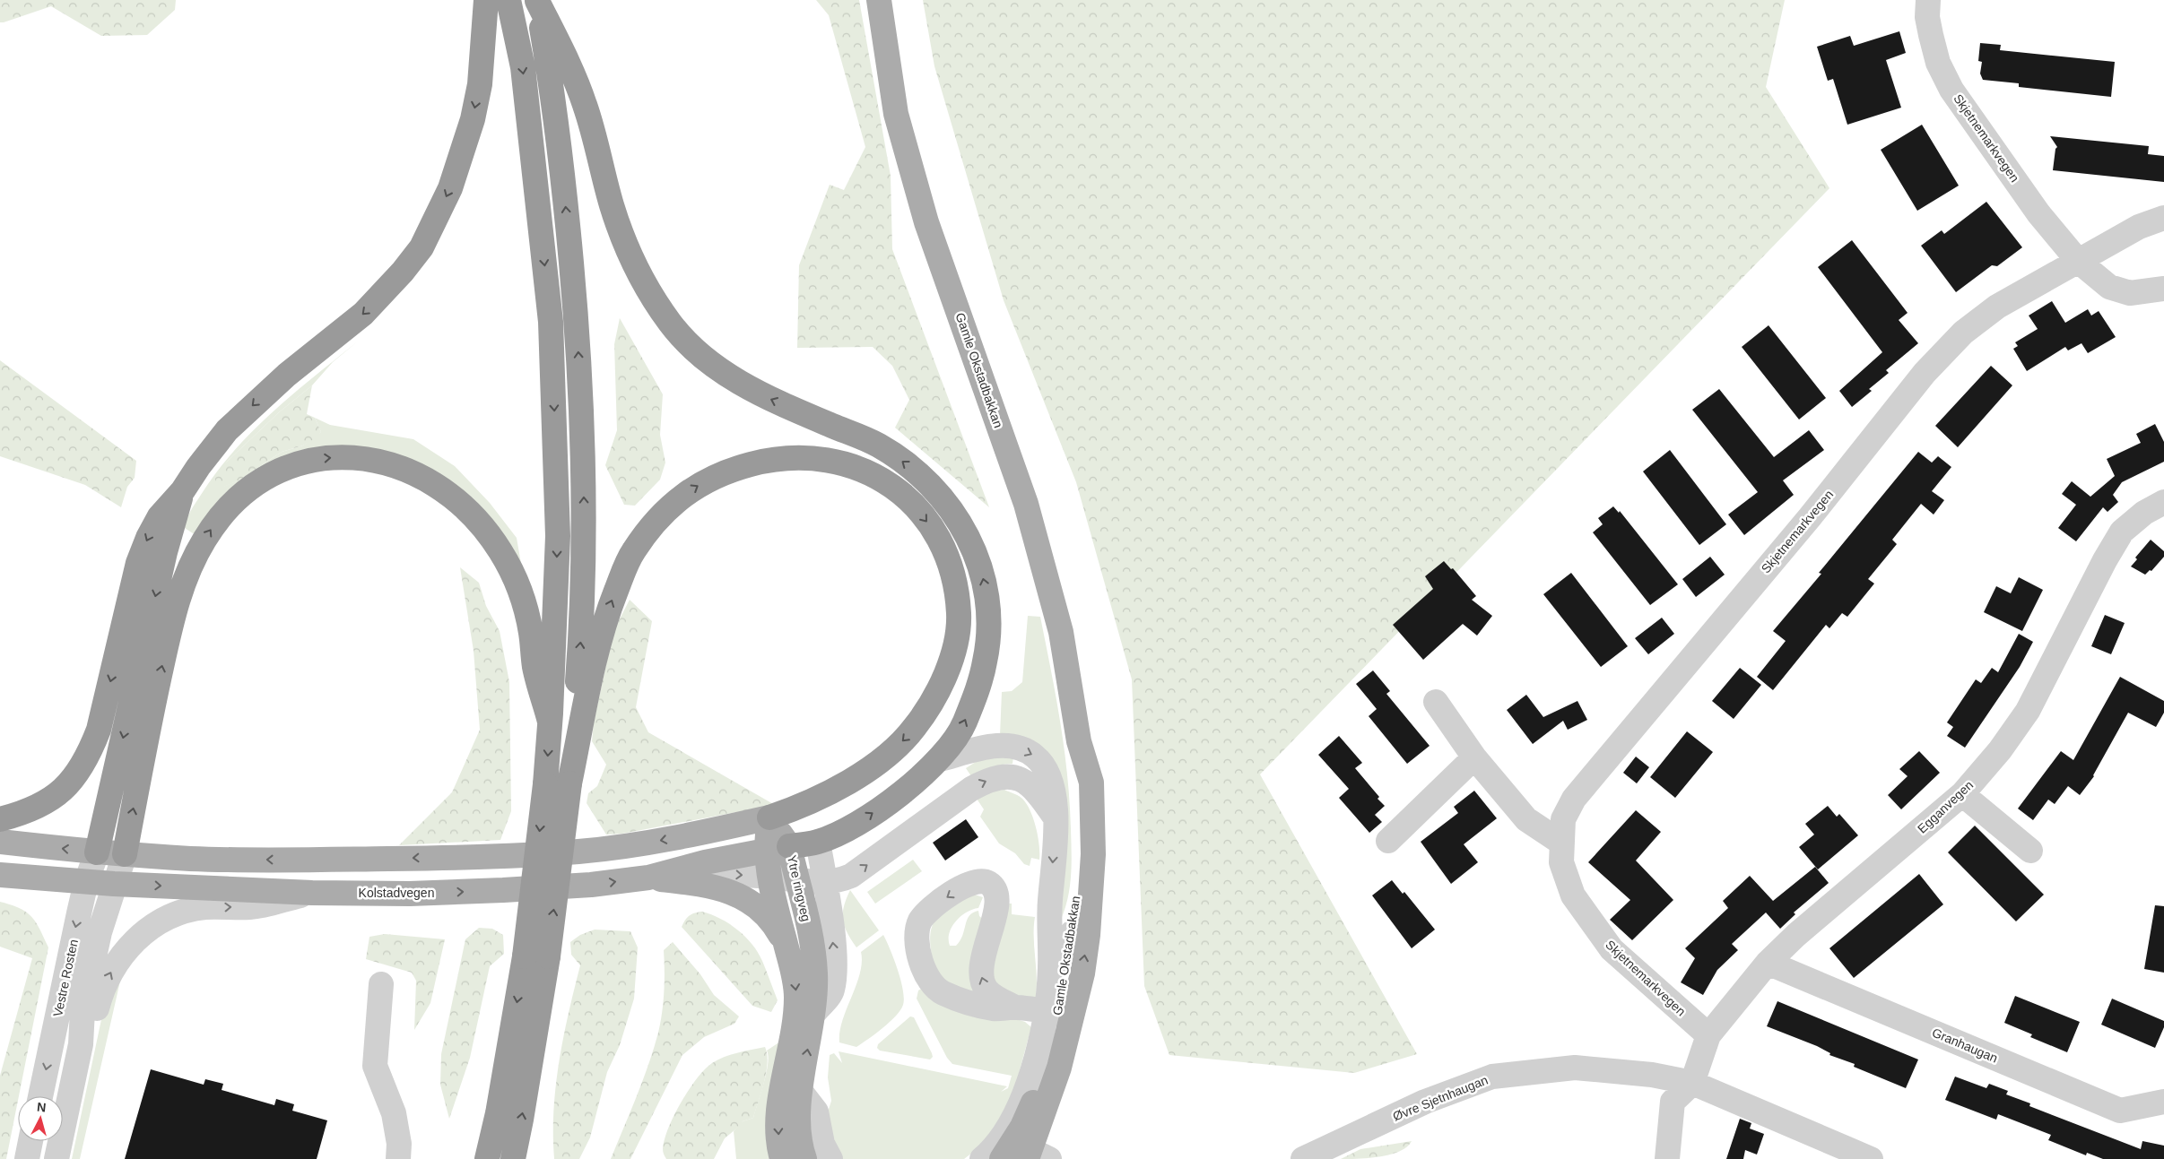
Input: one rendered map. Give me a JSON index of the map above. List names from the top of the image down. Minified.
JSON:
{"streets":{"main road":["Gamle Okstadbakkan","Ytre ringveg","Kolstadvegen"],"street":["Skjetnemarkvegen","Egganvegen","Vestre Rosten","Granhaugan","Øvre Sjetnhaugan"]},"crossings":[["Skjetnemarkvegen","Egganvegen"],["Egganvegen","Granhaugan"],["Egganvegen","Øvre Sjetnhaugan"],["Ytre ringveg","Kolstadvegen"],["Kolstadvegen","Vestre Rosten"]],"north":"top"}
